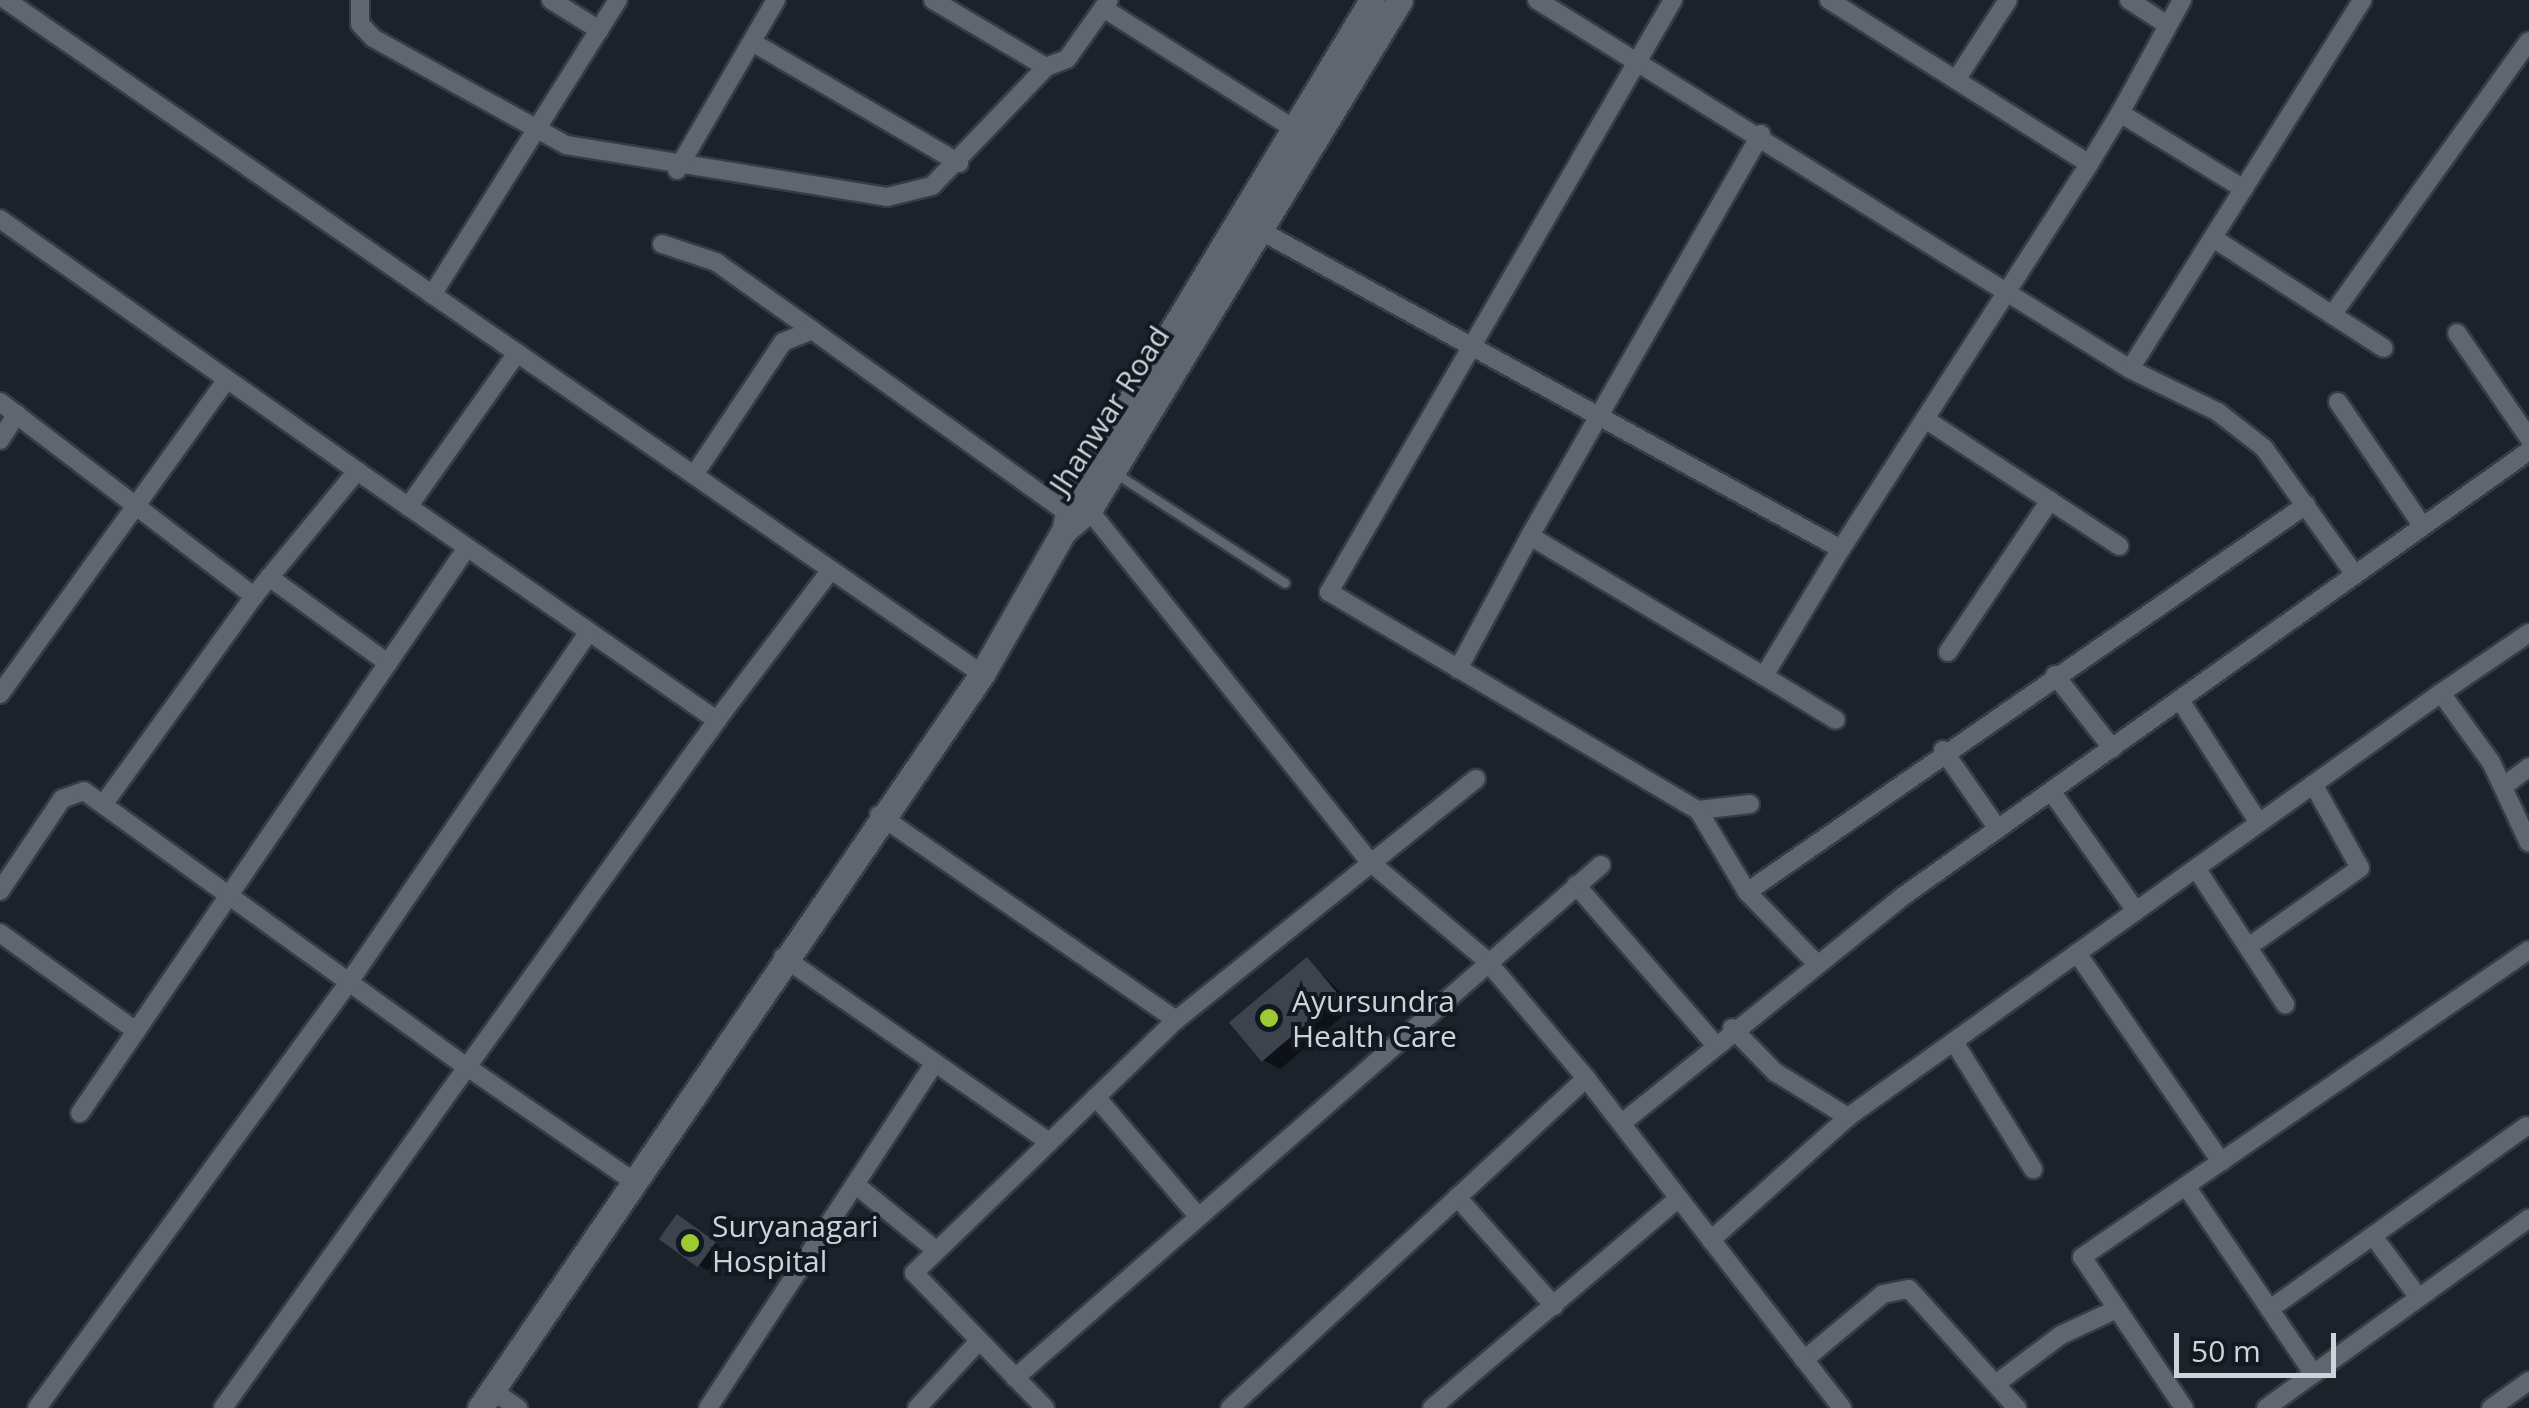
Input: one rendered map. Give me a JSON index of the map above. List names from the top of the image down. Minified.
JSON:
{"streets":{"street":["Jhanwar Road"]},"places":["Ayursundra Health Care","Suryanagari Hospital"],"scale_bar":"50 m"}
